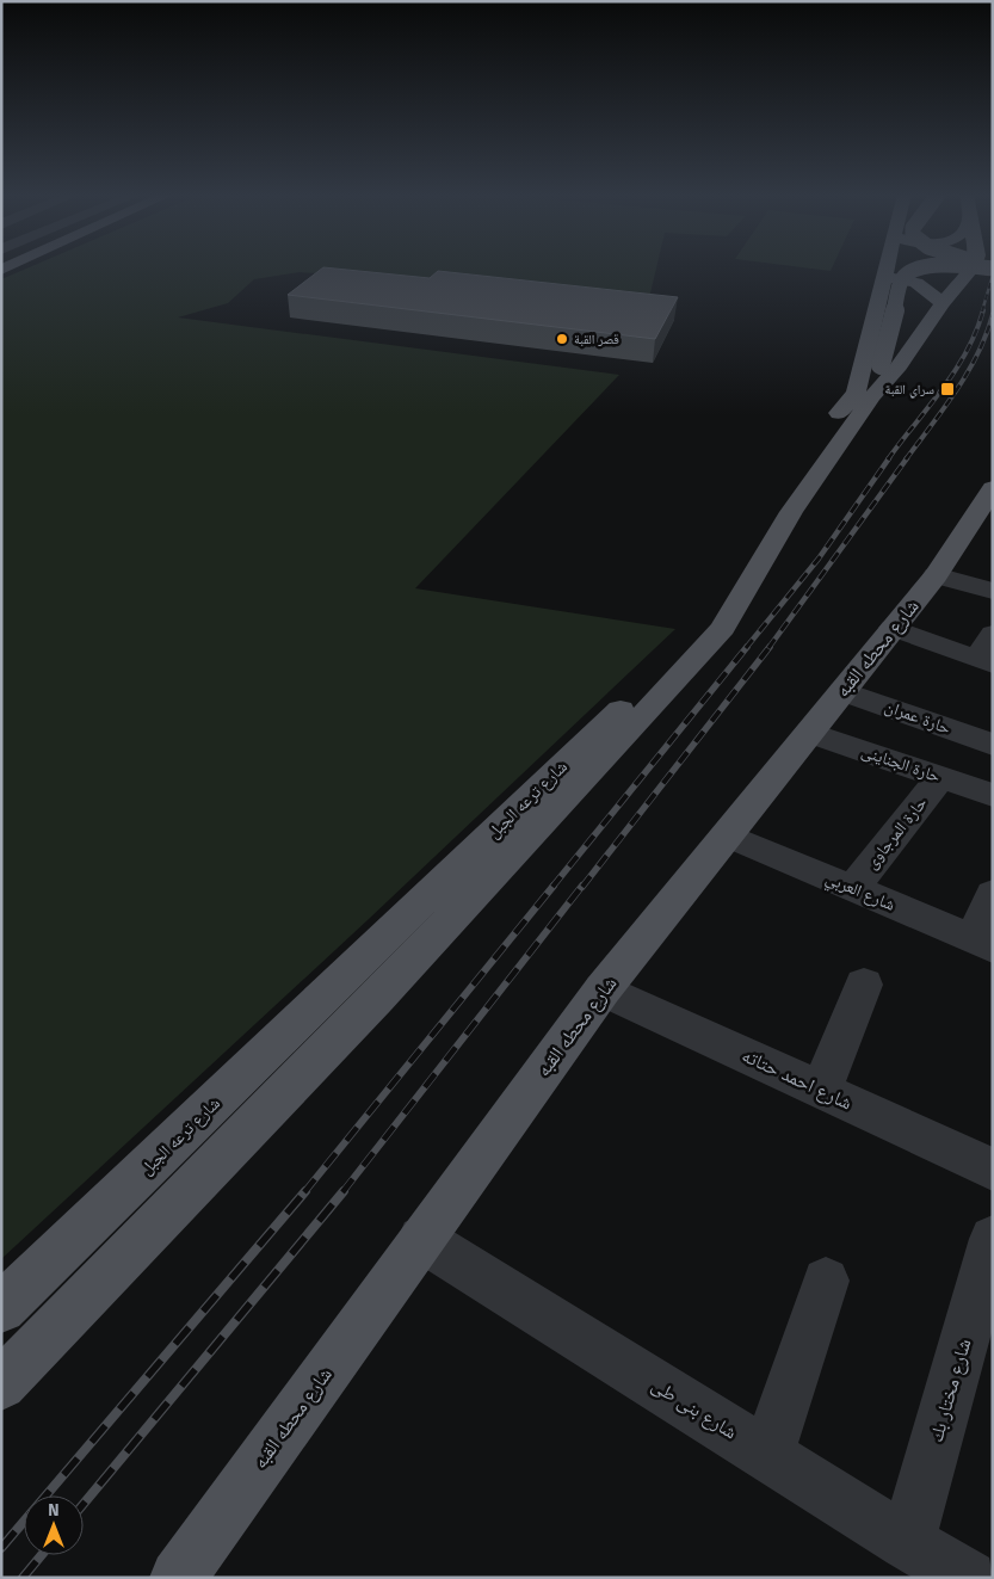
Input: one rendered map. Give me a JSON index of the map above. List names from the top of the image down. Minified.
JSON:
{"streets":{"main road":["شارع محطه القبه","شارع ترعه الجبل"],"street":["حارة عمران","حارة الجناينى","حارة المرجاوى","شارع العربي","شارع احمد حتاته","شارع مختار بك","شارع بنى طى"]},"crossings":[["شارع محطه القبه","حارة عمران"],["شارع محطه القبه","حارة الجناينى"],["شارع محطه القبه","شارع العربي"],["شارع محطه القبه","شارع احمد حتاته"],["شارع محطه القبه","شارع بنى طى"],["حارة الجناينى","حارة المرجاوى"],["حارة المرجاوى","شارع العربي"],["شارع مختار بك","شارع بنى طى"]],"places":{"other":["قصر القبة"],"transit":["سراي القبة"]},"north":"top"}
